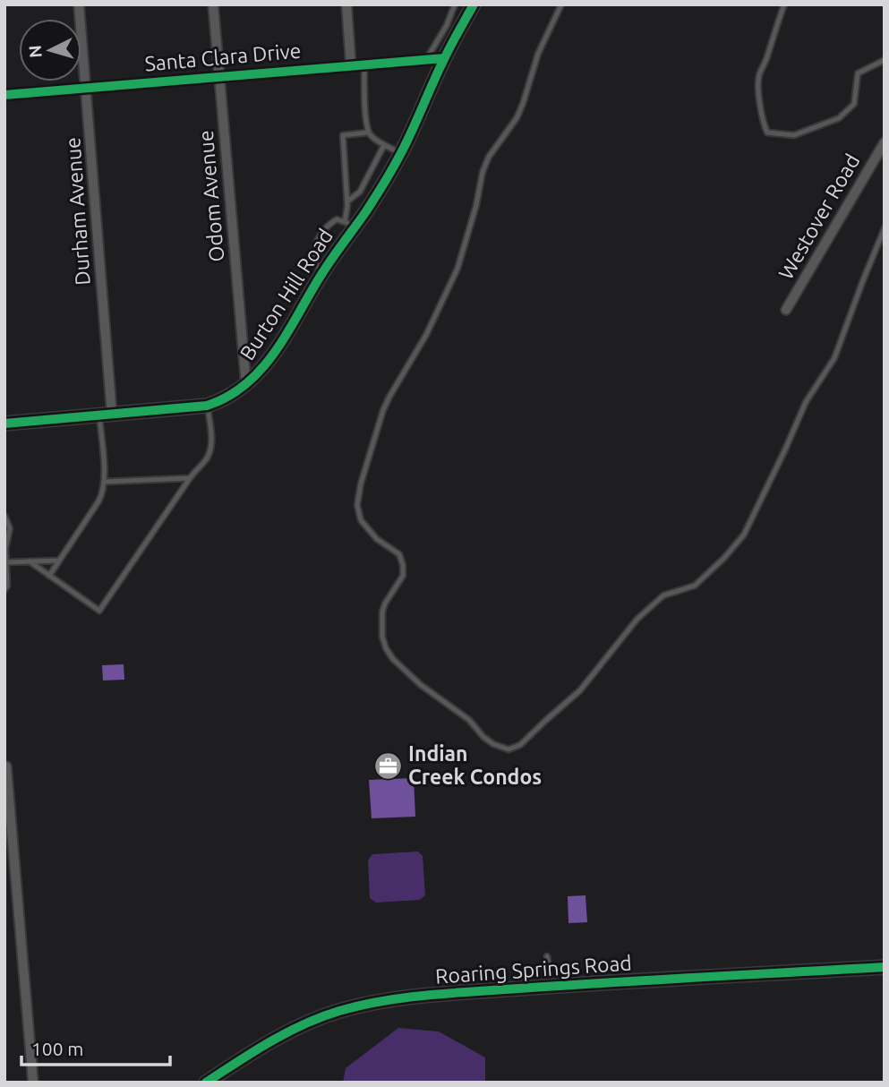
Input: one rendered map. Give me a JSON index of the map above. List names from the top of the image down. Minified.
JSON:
{"streets":{"street":["Santa Clara Drive","Odom Avenue","Durham Avenue","Westover Road","Burton Hill Road","Roaring Springs Road"]},"crossings":[["Santa Clara Drive","Odom Avenue"],["Santa Clara Drive","Durham Avenue"],["Santa Clara Drive","Burton Hill Road"],["Odom Avenue","Burton Hill Road"],["Durham Avenue","Burton Hill Road"]],"places":{"office":["Indian Creek Condos"]},"scale_bar":"100 m","north":"left"}
